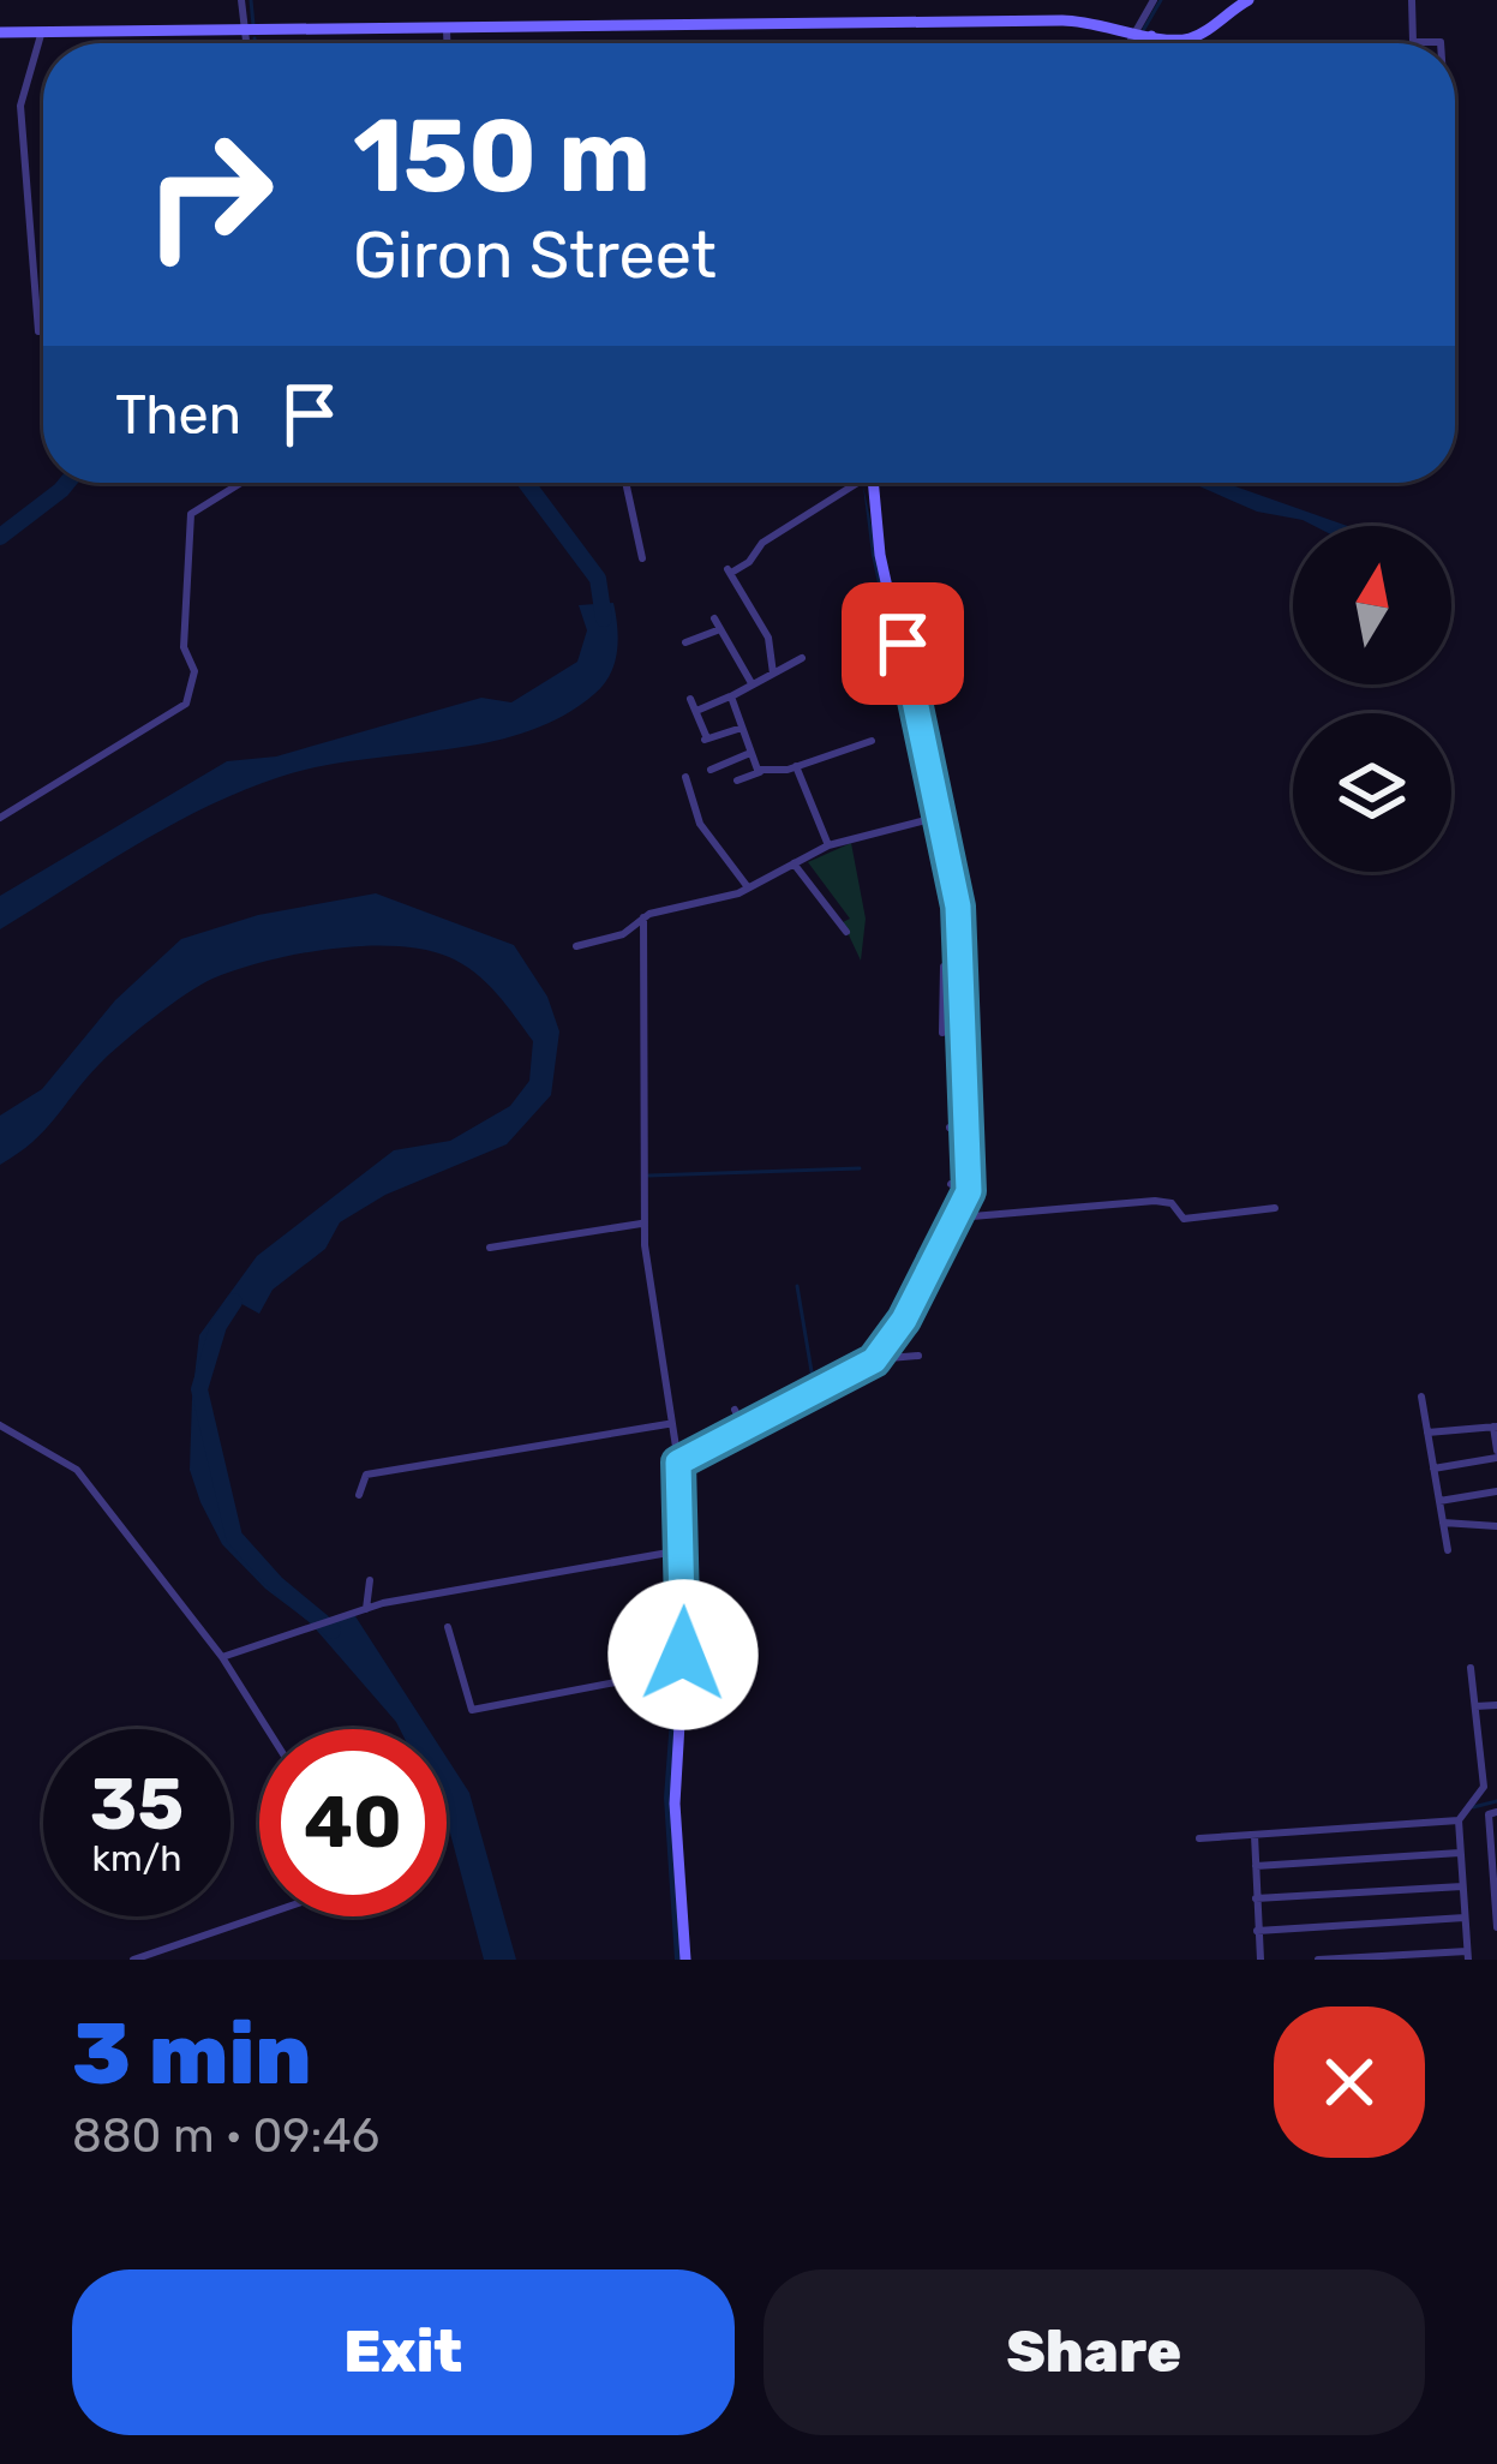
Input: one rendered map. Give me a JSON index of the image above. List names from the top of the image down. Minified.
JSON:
{"north":"top","page":{"turn":["150 m","Giron Street"],"then":"Then","speed":"35 km/h","limit":"40","heading":["3 min","880 m · 09:46"],"buttons":["Exit","Share"]}}
